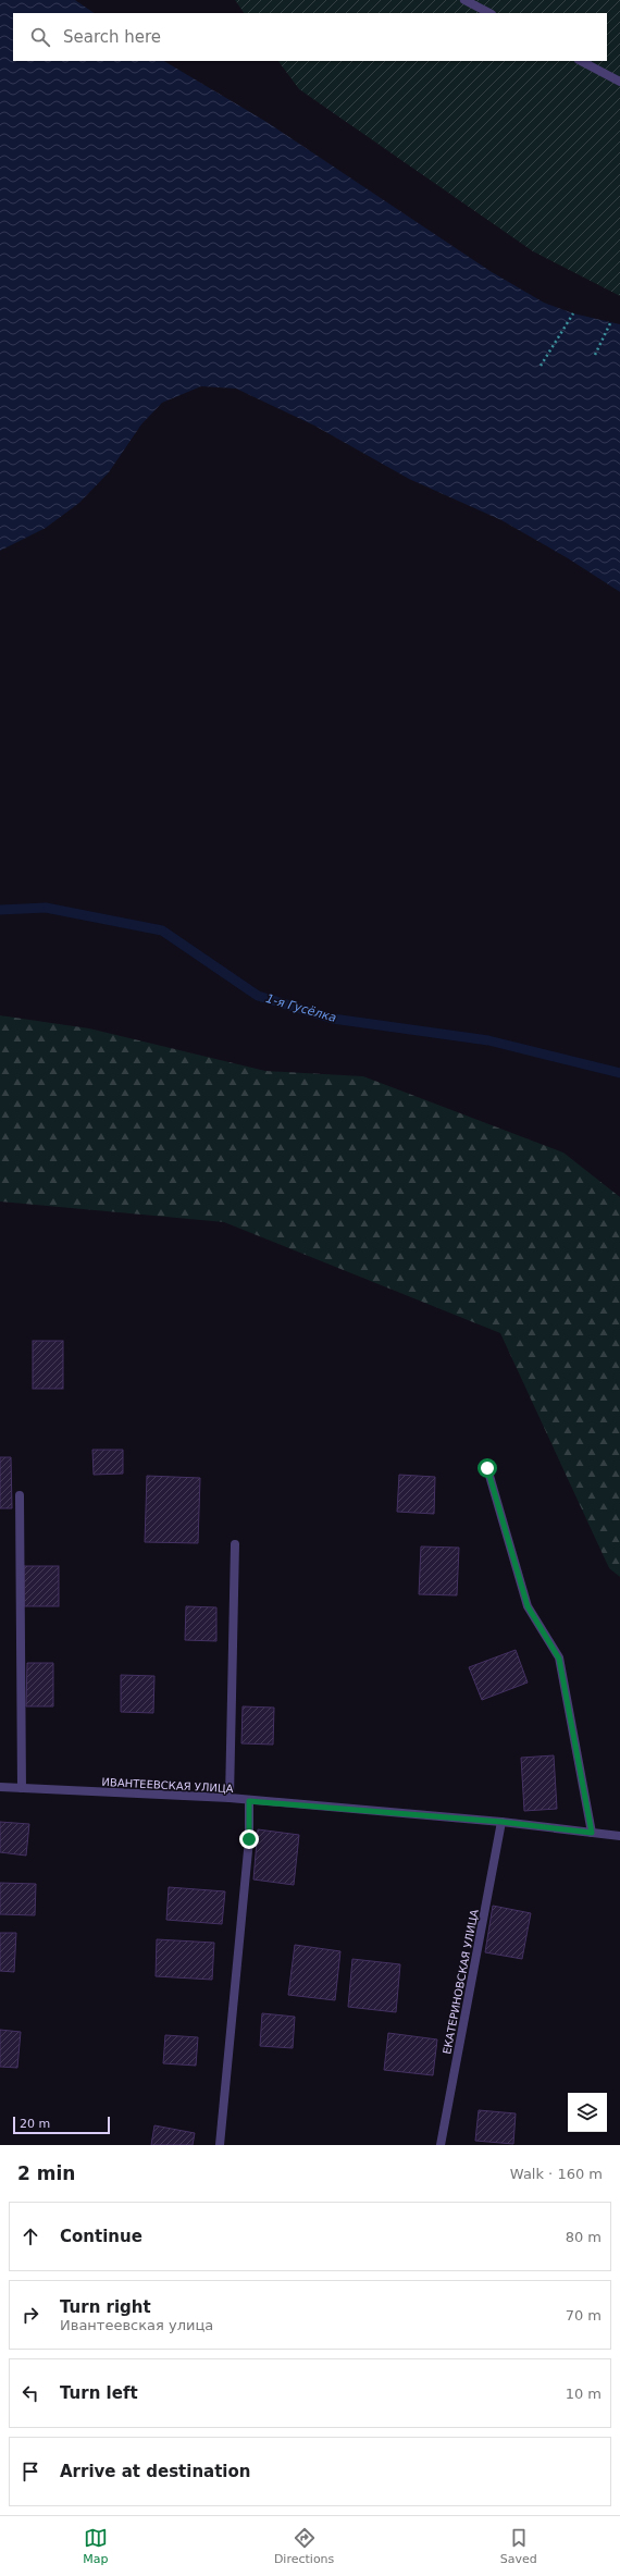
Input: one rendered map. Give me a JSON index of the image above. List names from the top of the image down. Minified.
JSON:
{"streets":{"street":["ИВАНТЕЕВСКАЯ УЛИЦА","ЕКАТЕРИНОВСКАЯ УЛИЦА"]},"crossings":[["ИВАНТЕЕВСКАЯ УЛИЦА","ЕКАТЕРИНОВСКАЯ УЛИЦА"]],"water":["1-я Гусёлка"],"scale_bar":"20 m","page":{"search":"Search here","scale":"20 m","heading":["2 min","Walk · 160 m"],"list":[["Continue","80 m"],["Turn right","Ивантеевская улица","70 m"],["Turn left","10 m"],"Arrive at destination"],"nav":["Map","Directions","Saved"]}}
